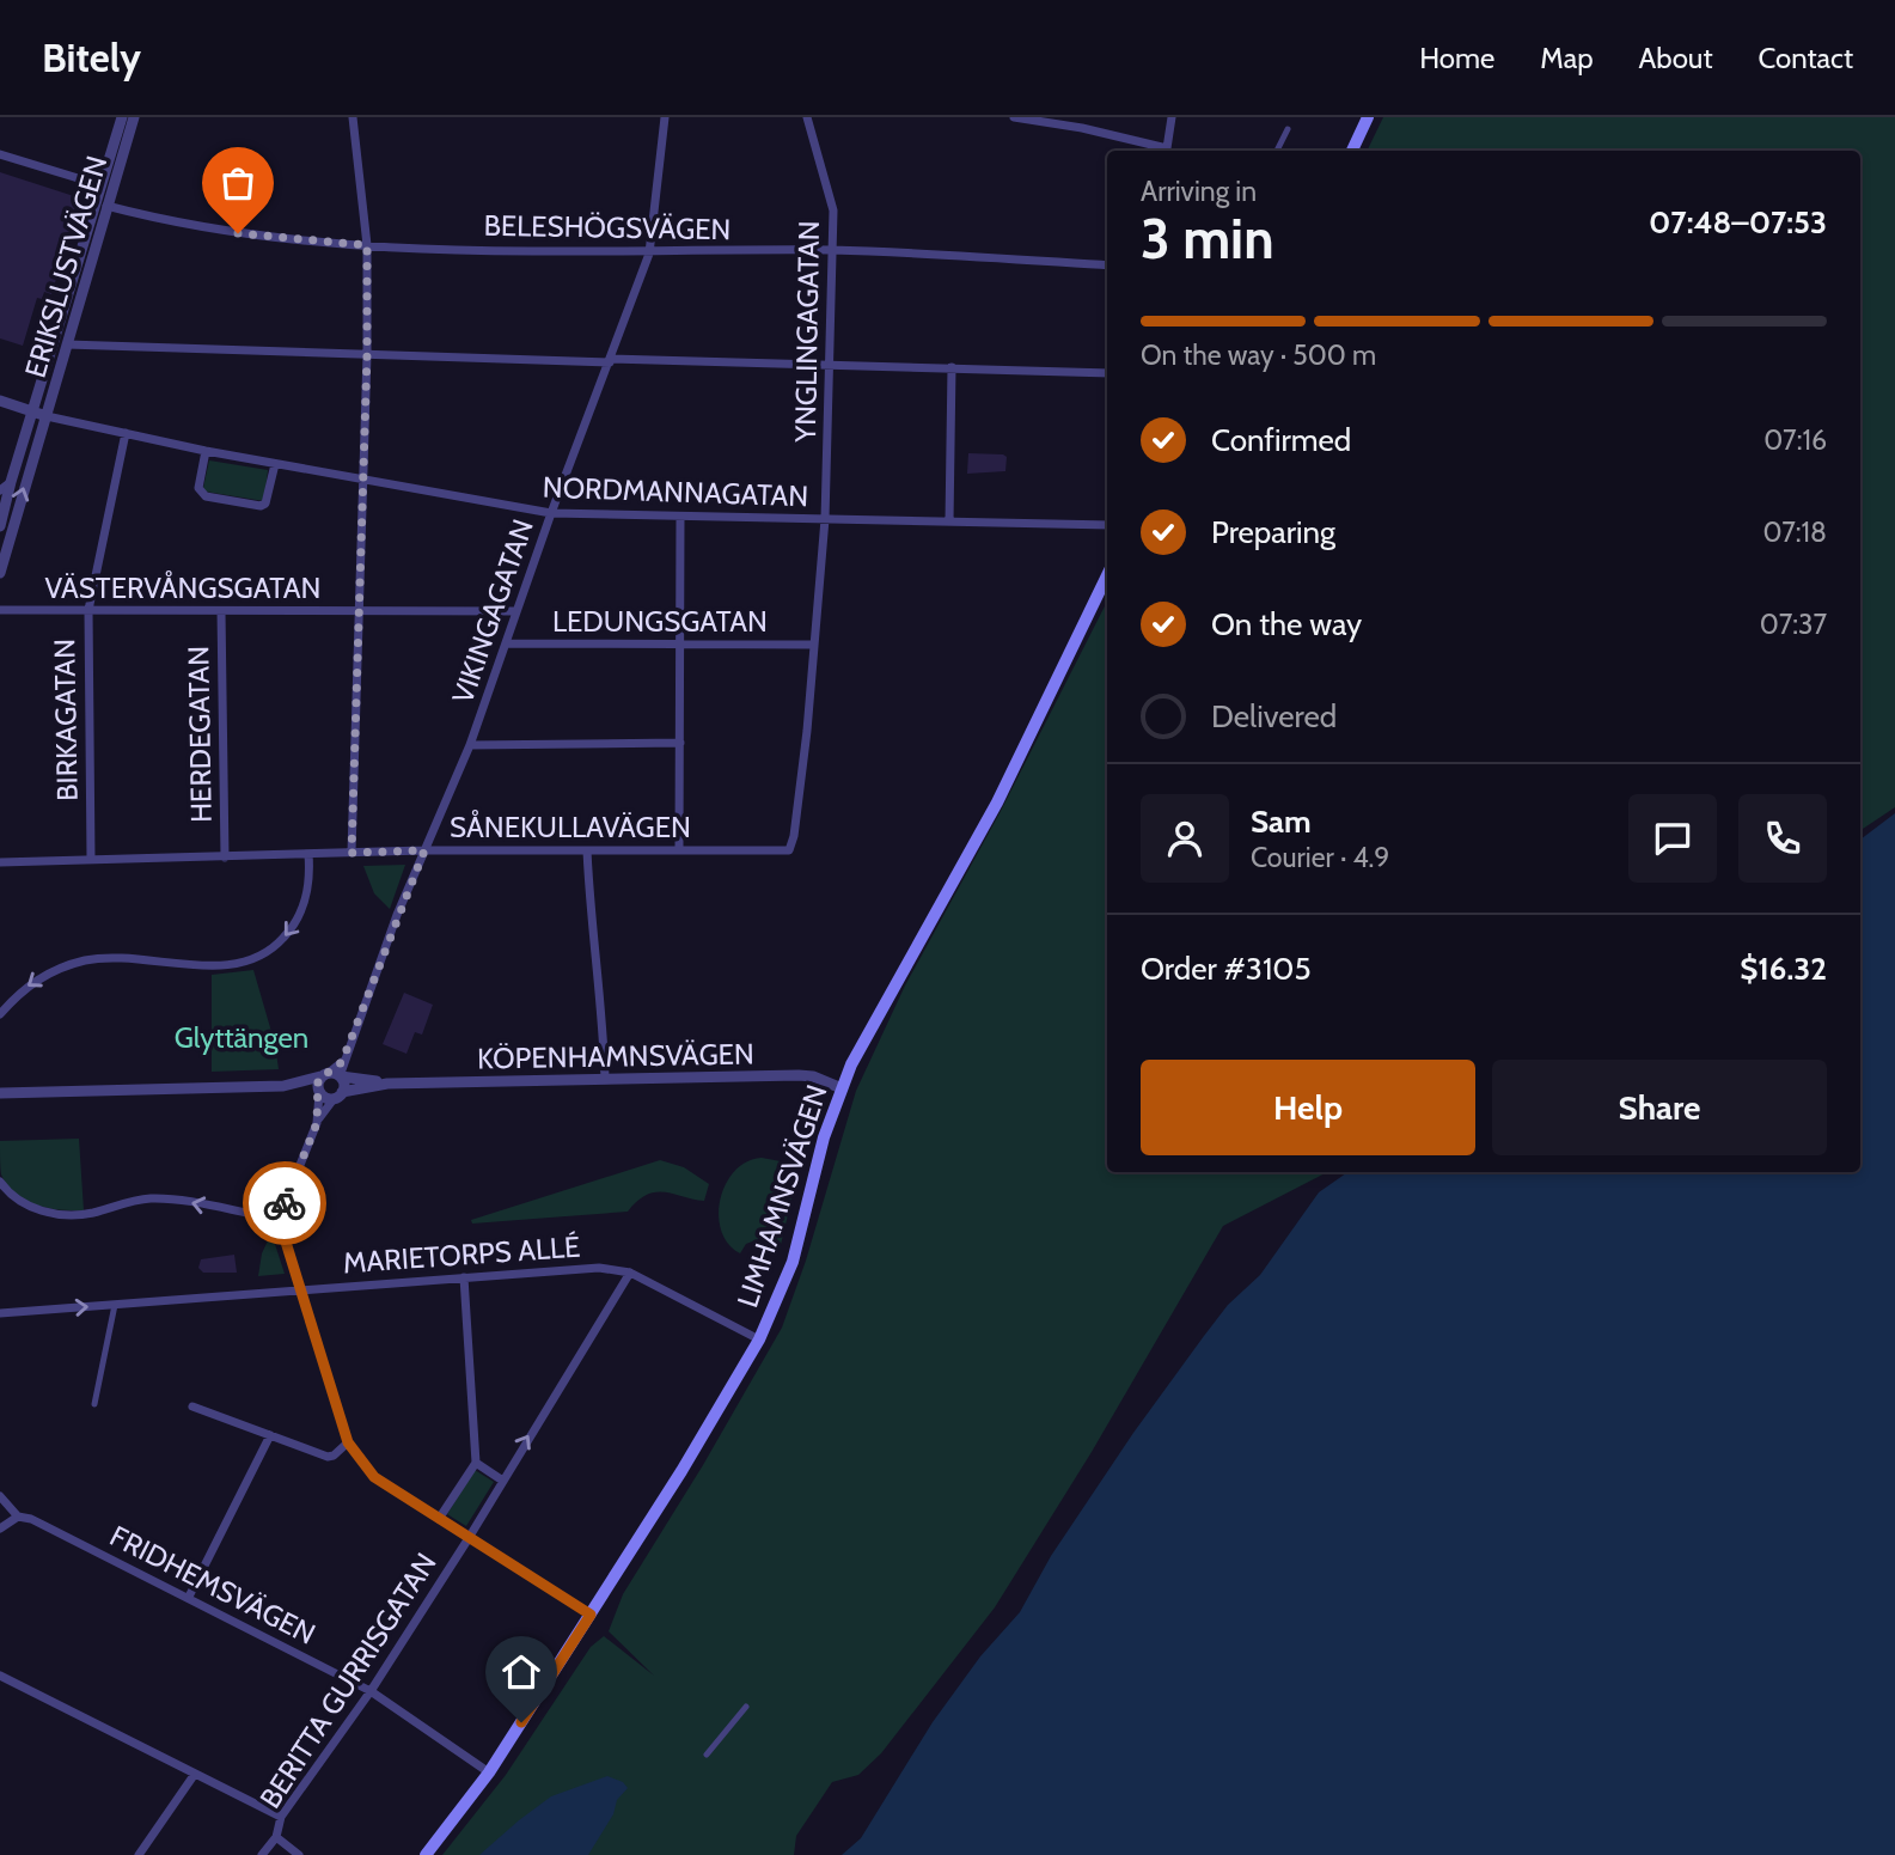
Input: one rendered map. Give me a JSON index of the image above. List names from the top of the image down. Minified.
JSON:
{"streets":{"main road":["LIMHAMNSVÄGEN"],"street":["BELESHÖGSVÄGEN","ERIKSLUSTVÄGEN","YNGLINGAGATAN","NORDMANNAGATAN","VÄSTERVÅNGSGATAN","VIKINGAGATAN","LEDUNGSGATAN","BIRKAGATAN","HERDEGATAN","SÅNEKULLAVÄGEN","KÖPENHAMNSVÄGEN","MARIETORPS ALLÉ","FRIDHEMSVÄGEN","BERITTA GURRISGATAN"]},"crossings":[["BELESHÖGSVÄGEN","ERIKSLUSTVÄGEN"],["BELESHÖGSVÄGEN","YNGLINGAGATAN"],["BELESHÖGSVÄGEN","VIKINGAGATAN"],["ERIKSLUSTVÄGEN","NORDMANNAGATAN"],["YNGLINGAGATAN","NORDMANNAGATAN"],["YNGLINGAGATAN","LEDUNGSGATAN"],["YNGLINGAGATAN","SÅNEKULLAVÄGEN"],["NORDMANNAGATAN","VIKINGAGATAN"],["NORDMANNAGATAN","BIRKAGATAN"],["VÄSTERVÅNGSGATAN","VIKINGAGATAN"],["VÄSTERVÅNGSGATAN","BIRKAGATAN"],["VÄSTERVÅNGSGATAN","HERDEGATAN"],["VIKINGAGATAN","LEDUNGSGATAN"],["VIKINGAGATAN","SÅNEKULLAVÄGEN"],["VIKINGAGATAN","KÖPENHAMNSVÄGEN"],["BIRKAGATAN","SÅNEKULLAVÄGEN"],["HERDEGATAN","SÅNEKULLAVÄGEN"],["KÖPENHAMNSVÄGEN","LIMHAMNSVÄGEN"],["LIMHAMNSVÄGEN","MARIETORPS ALLÉ"],["LIMHAMNSVÄGEN","FRIDHEMSVÄGEN"],["MARIETORPS ALLÉ","BERITTA GURRISGATAN"],["FRIDHEMSVÄGEN","BERITTA GURRISGATAN"]],"one_way":["BERITTA GURRISGATAN"],"parks":["Glyttängen"],"page":{"header":"Bitely","nav":["Home","Map","About","Contact"],"heading":["3 min","Arriving in","07:48–07:53"],"panel":["Sam","Courier · 4.9","Order #3105","$16.32"],"bar":"On the way · 500 m","list":[["Confirmed","07:16"],["Preparing","07:18"],["On the way","07:37"],"Delivered"],"buttons":["Help","Share"]}}
